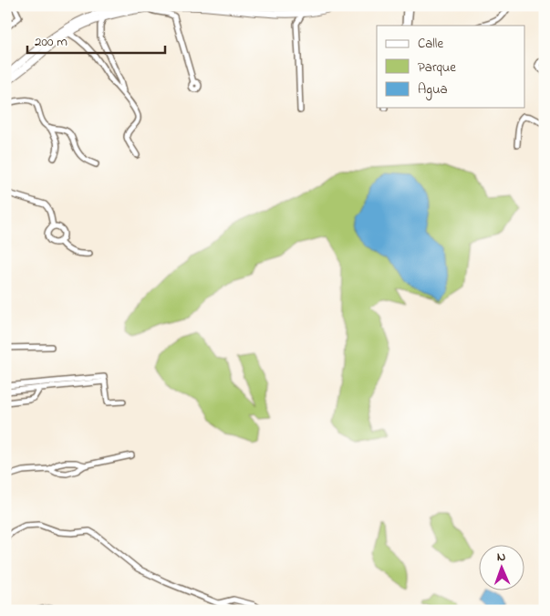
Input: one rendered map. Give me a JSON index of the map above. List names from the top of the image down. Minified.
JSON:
{"legend":["Calle","Parque","Agua"],"scale_bar":"200 m","north":"top"}
